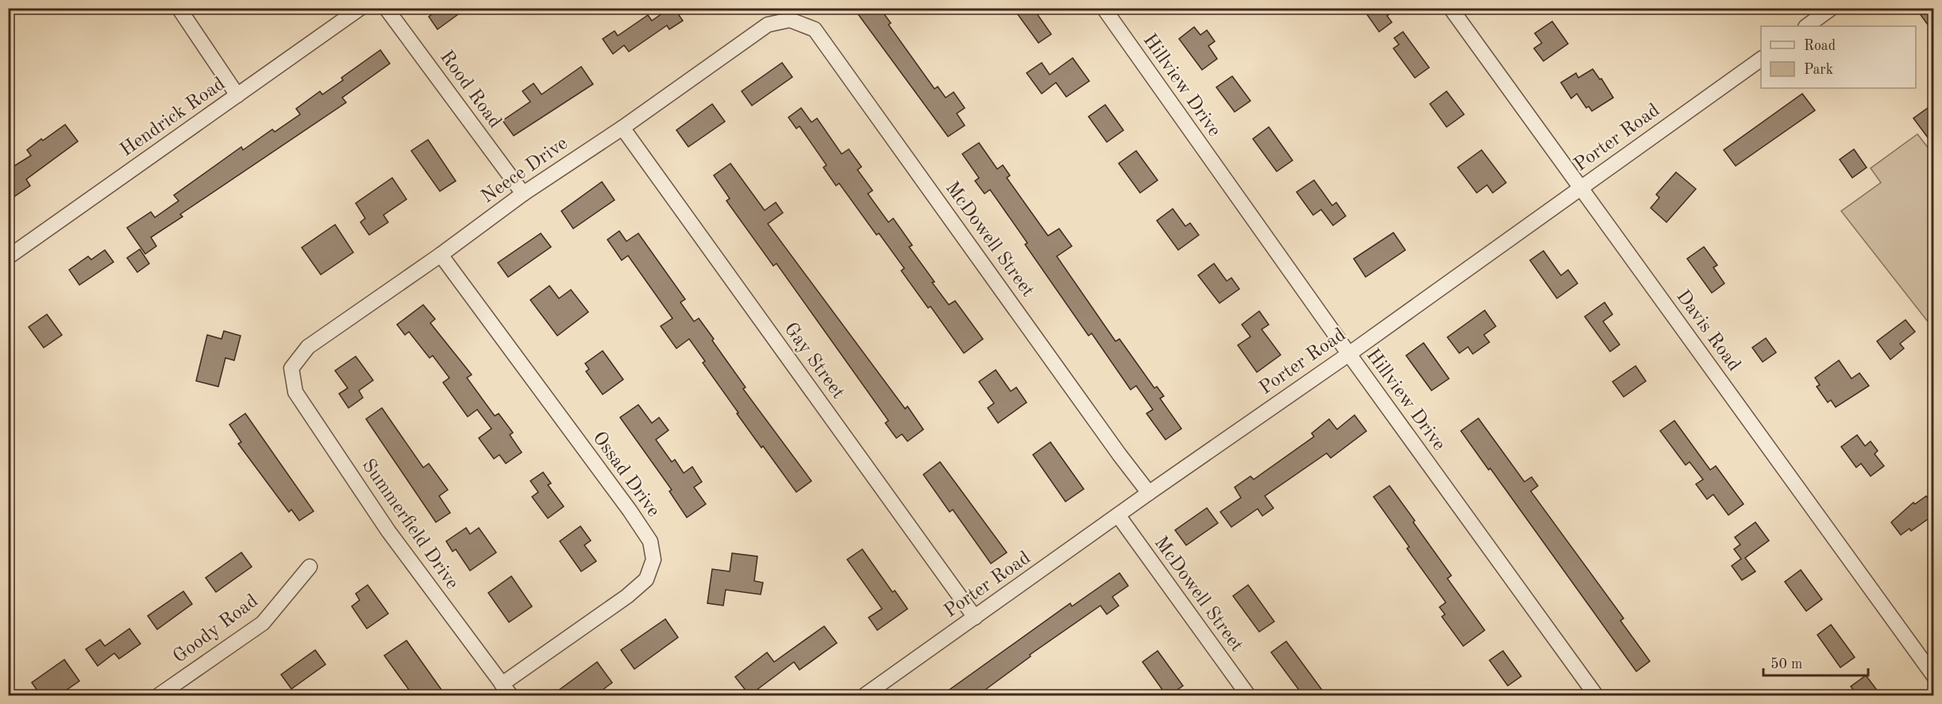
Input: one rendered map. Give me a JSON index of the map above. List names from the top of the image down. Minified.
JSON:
{"streets":{"street":["Hillview Drive","Rood Road","Hendrick Road","Porter Road","Neece Drive","McDowell Street","Davis Road","Gay Street","Ossad Drive","Summerfield Drive","Goody Road"]},"crossings":[["Hillview Drive","Porter Road"],["Rood Road","Neece Drive"],["Porter Road","McDowell Street"],["Porter Road","Davis Road"],["Porter Road","Gay Street"],["Neece Drive","McDowell Street"],["Neece Drive","Gay Street"],["Neece Drive","Ossad Drive"],["Neece Drive","Summerfield Drive"],["Ossad Drive","Summerfield Drive"]],"legend":["Road","Park"],"scale_bar":"50 m"}
